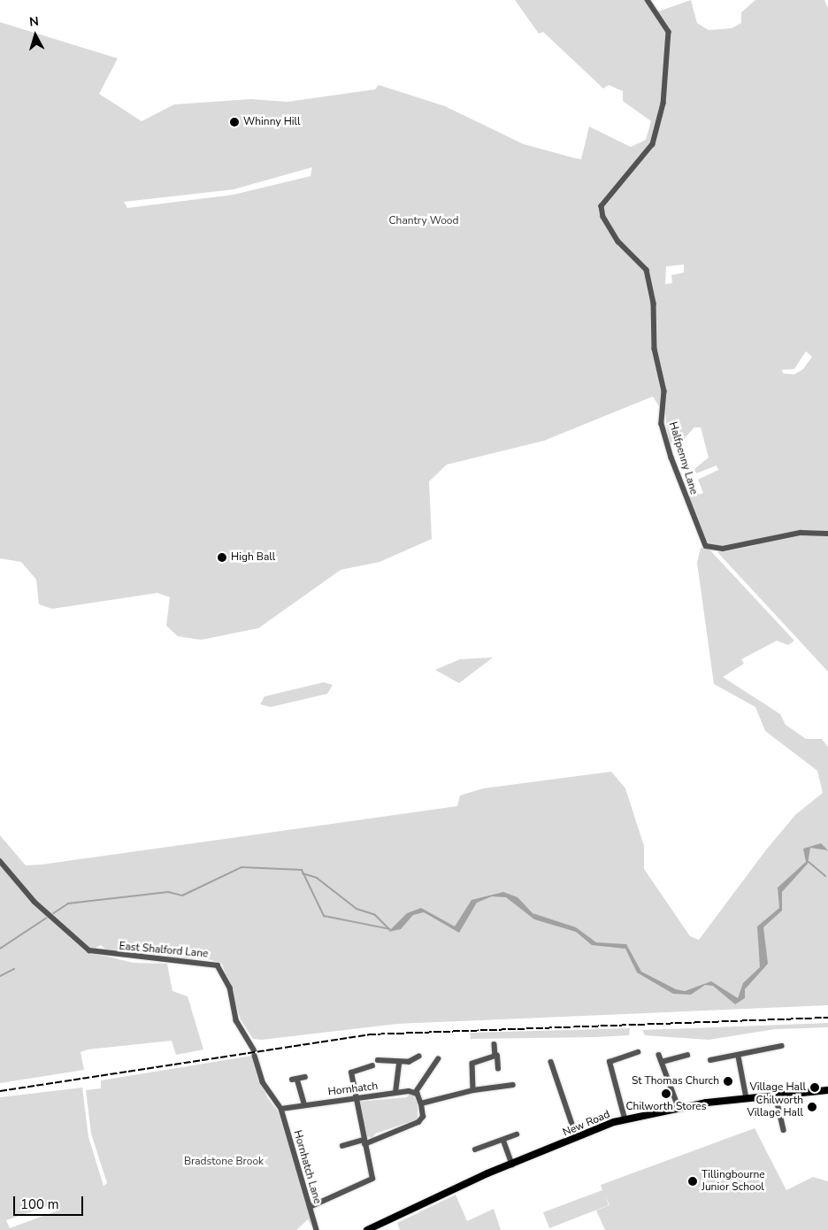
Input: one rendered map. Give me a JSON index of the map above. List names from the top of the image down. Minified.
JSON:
{"streets":{"main road":["New Road"],"street":["Halfpenny Lane","East Shalford Lane","Hornhatch","Hornhatch Lane"]},"crossings":[["East Shalford Lane","Hornhatch"],["East Shalford Lane","Hornhatch Lane"],["Hornhatch","Hornhatch Lane"]],"parks":["Chantry Wood","Bradstone Brook"],"places":["Whinny Hill","High Ball","St Thomas Church","Village Hall","Chilworth Stores","Chilworth Village Hall","Tillingbourne Junior School"],"scale_bar":"100 m","north":"top"}
